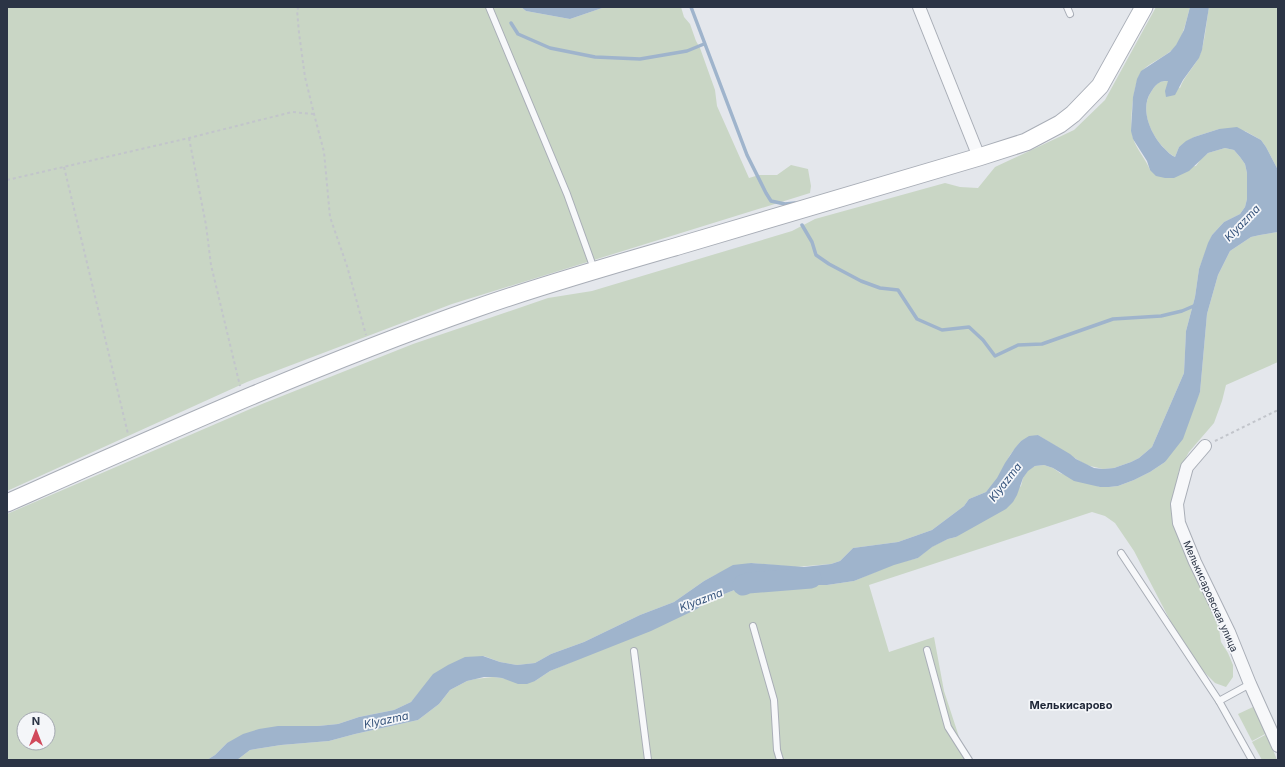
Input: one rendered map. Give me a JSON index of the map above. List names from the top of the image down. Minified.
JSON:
{"streets":{"street":["Мелькисаровская улица"]},"districts":["Мелькисарово"],"water":["Klyazma"],"north":"top"}
